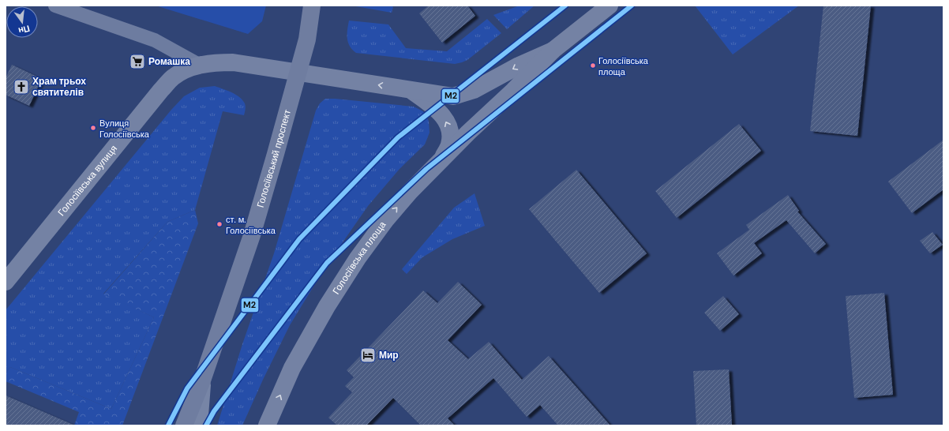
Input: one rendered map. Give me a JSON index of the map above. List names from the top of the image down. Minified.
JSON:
{"streets":{"highway":["Голосіївський проспект"],"main road":["Голосіївська вулиця","Голосіївська площа"]},"crossings":[["Голосіївський проспект","Голосіївська вулиця"]],"one_way":["Голосіївська площа"],"places":{"supermarket":["Ромашка"],"other":["Голосіївська площа","Вулиця Голосіївська","ст. м. Голосіївська"],"church":["Храм трьох святителів"],"hotel":["Мир"]},"lines":["transit line M2"],"north":"bottom"}
